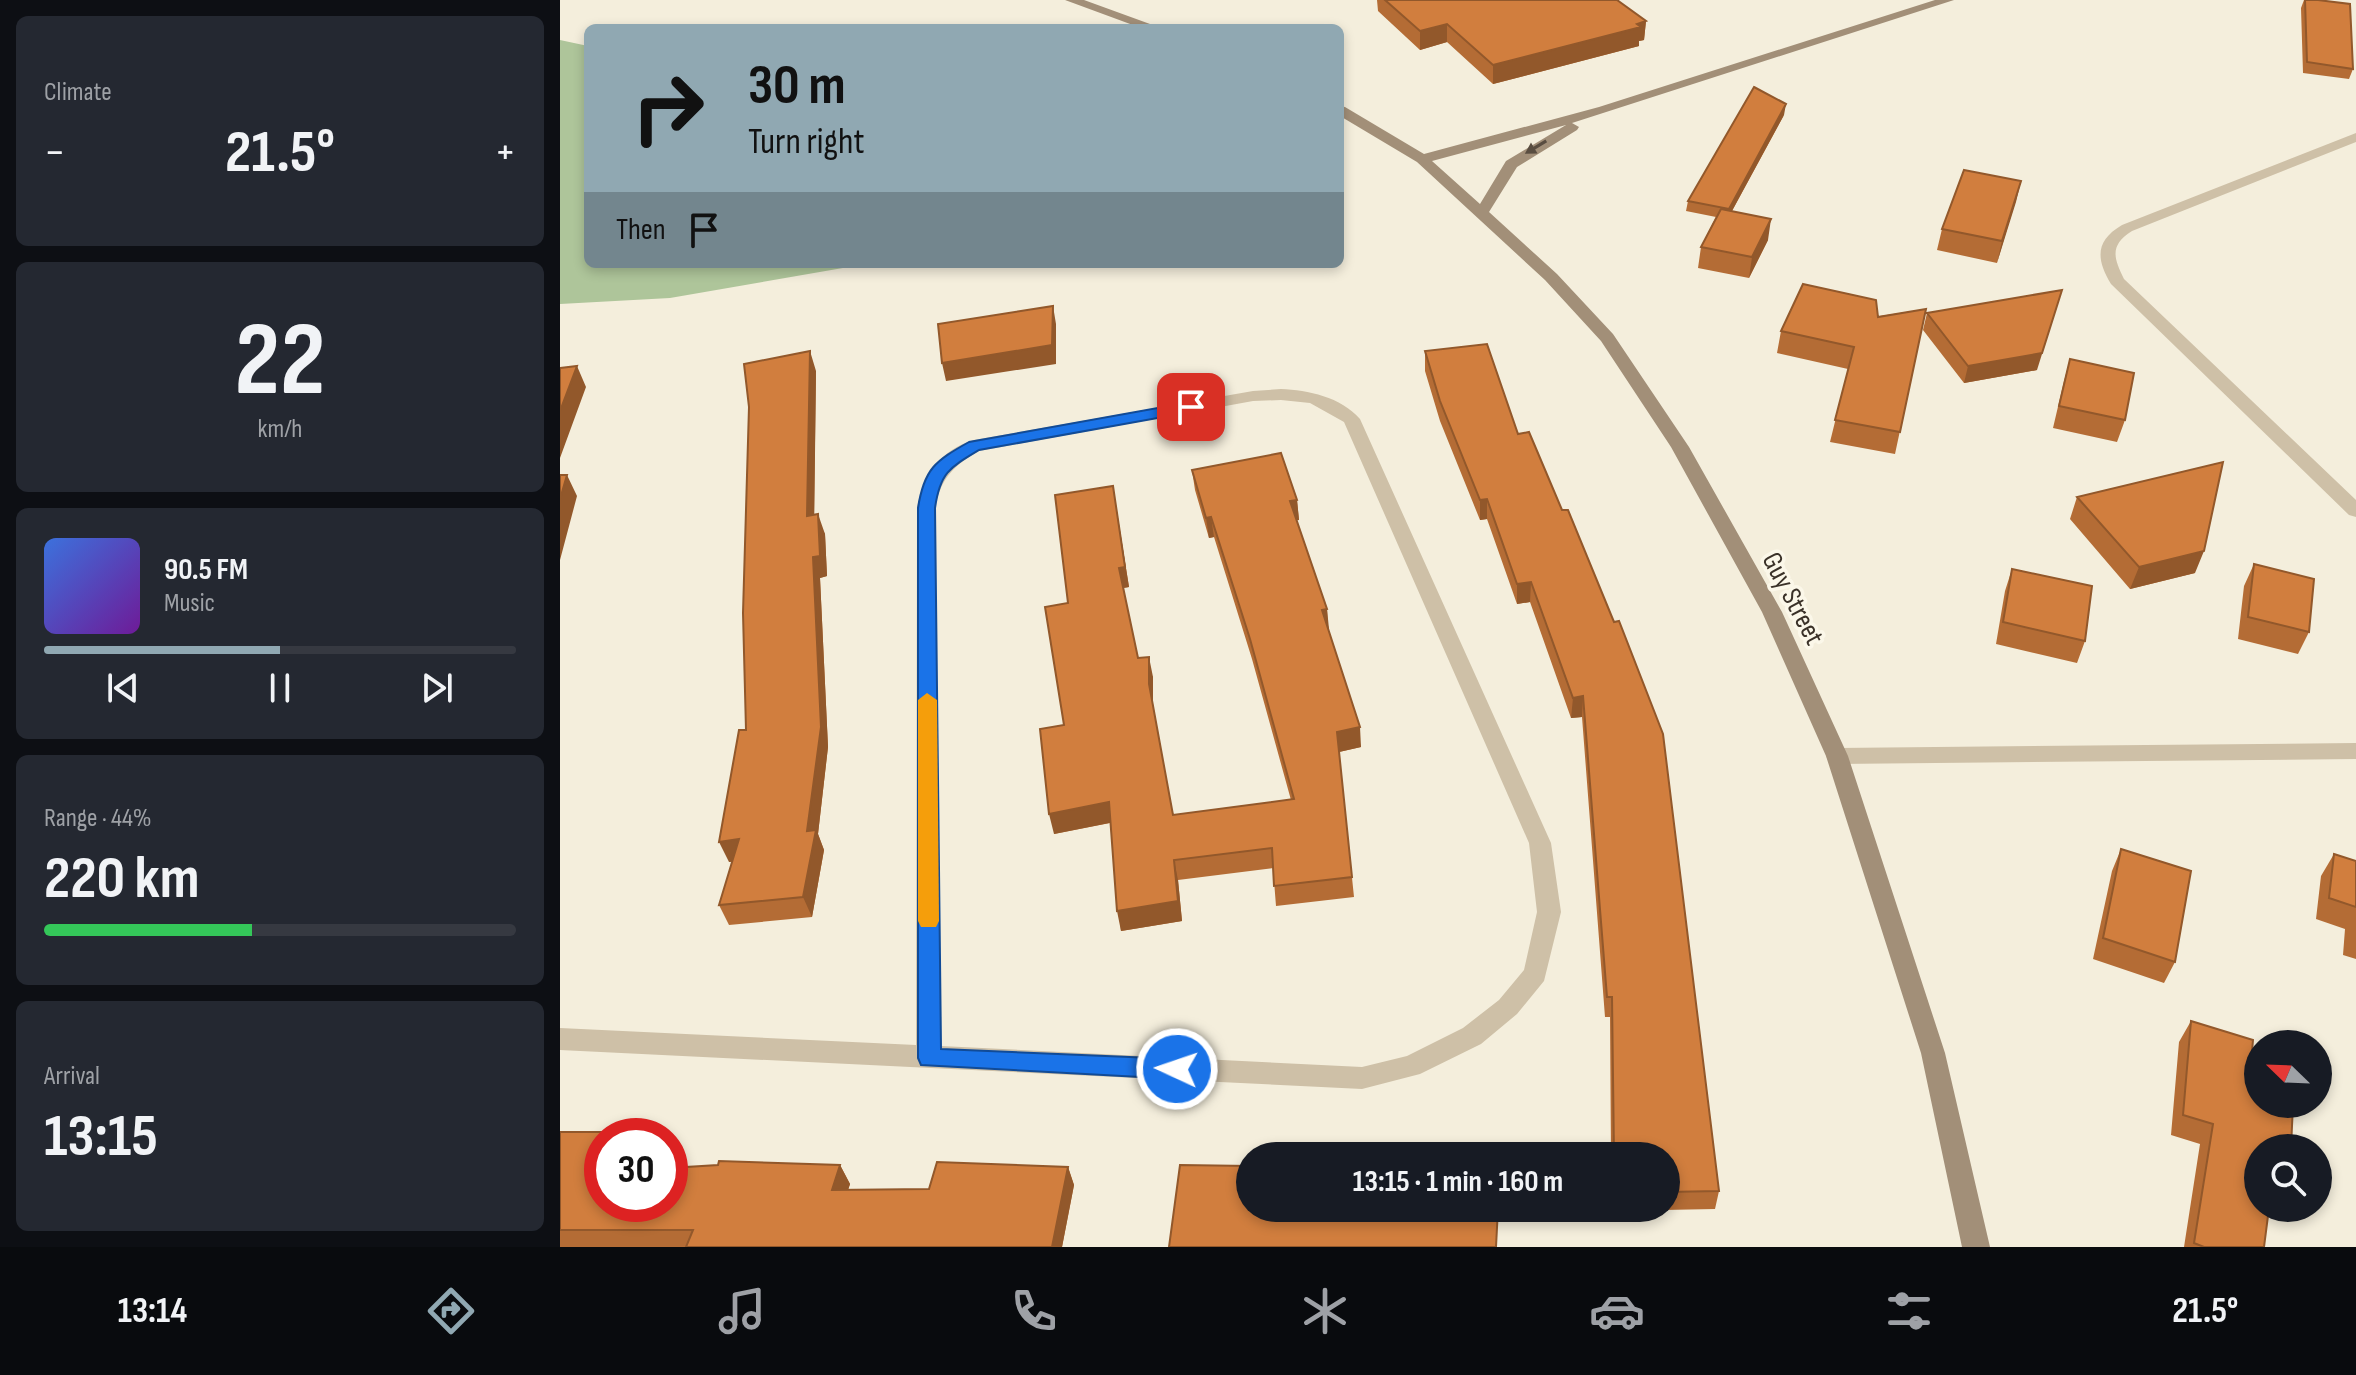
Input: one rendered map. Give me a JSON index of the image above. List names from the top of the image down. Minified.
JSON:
{"streets":{"street":["Guy Street"]},"north":"top left","page":{"tile":["Climate",["22","km/h"],["Range · 44%","220 km"],["Arrival","13:15"]],"turn":["30 m","Turn right"],"heat":["−","21.5°","+"],"then":"Then","song":["90.5 FM","Music"],"limit":"30","trip":"13:15 · 1 min · 160 m","tabs":["13:14","21.5°"]}}
